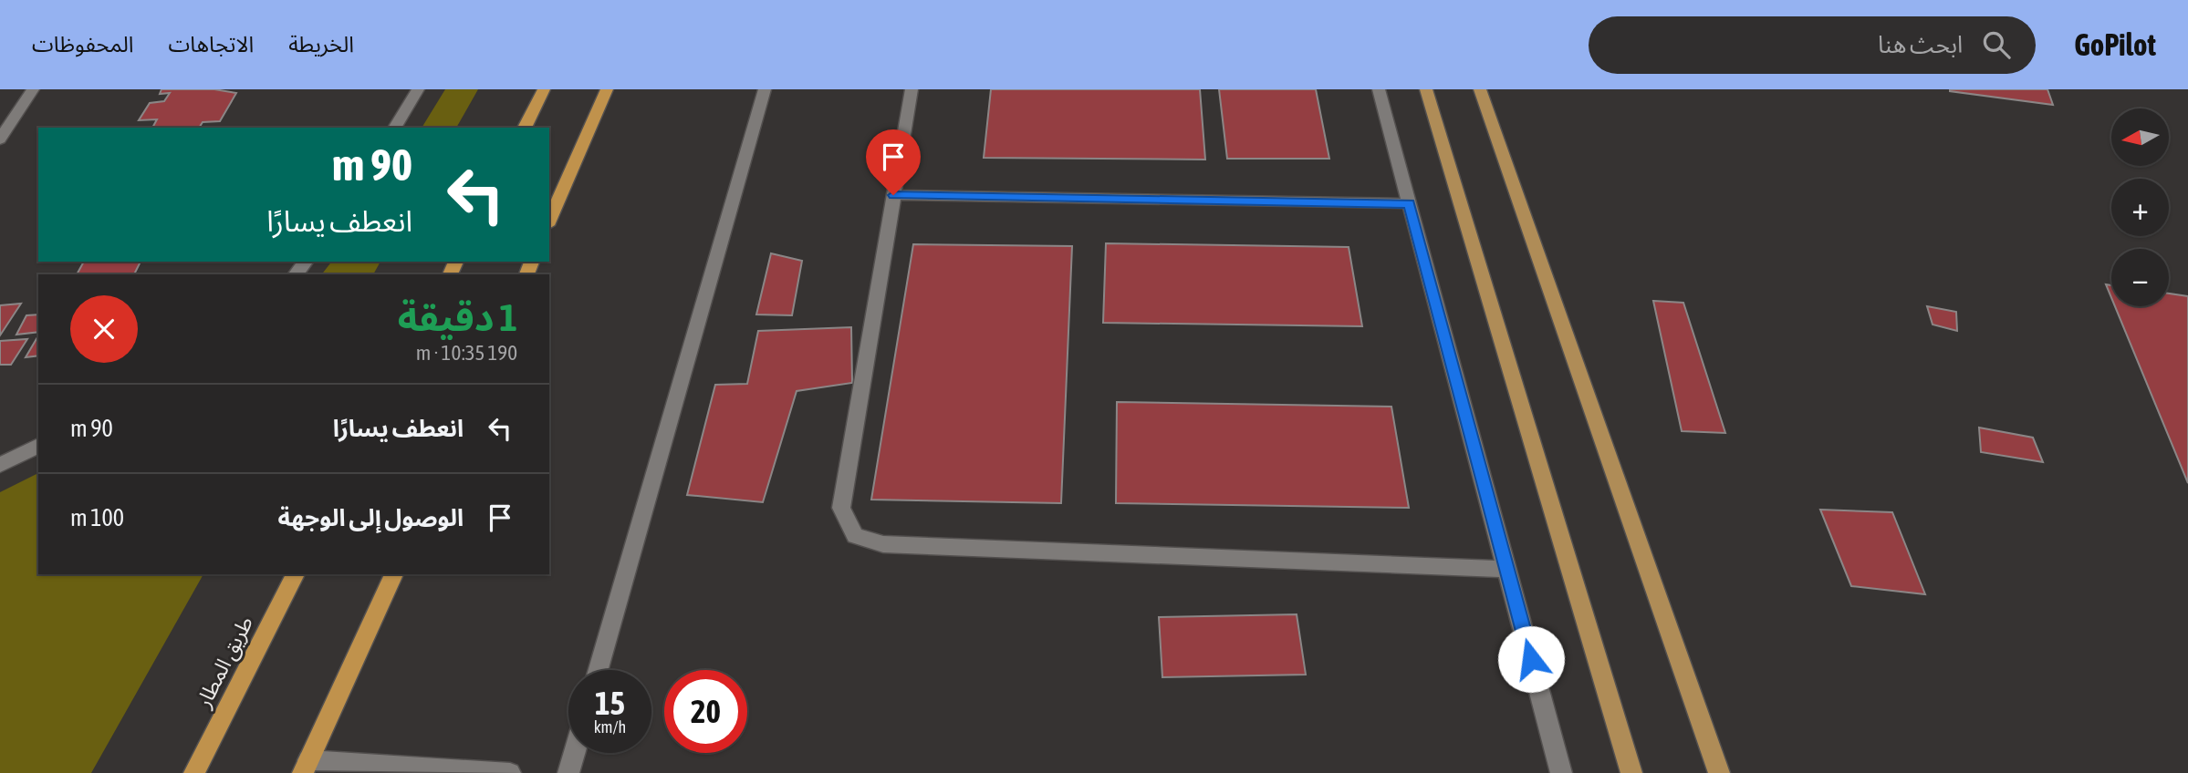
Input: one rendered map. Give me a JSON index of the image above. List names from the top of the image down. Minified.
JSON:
{"streets":{"highway":["طريق المطار"]},"north":"left","page":{"header":"GoPilot","search":"ابحث هنا","nav":["الخريطة","الاتجاهات","المحفوظات"],"map_buttons":["+","−"],"turn":["90 m","انعطف يسارًا"],"heading":["1 دقيقة","190 m · 10:35"],"list":[{"name":"انعطف يسارًا","value":"90 m"},{"name":"الوصول إلى الوجهة","value":"100 m"}],"speed":"15 km/h","limit":"20"}}
